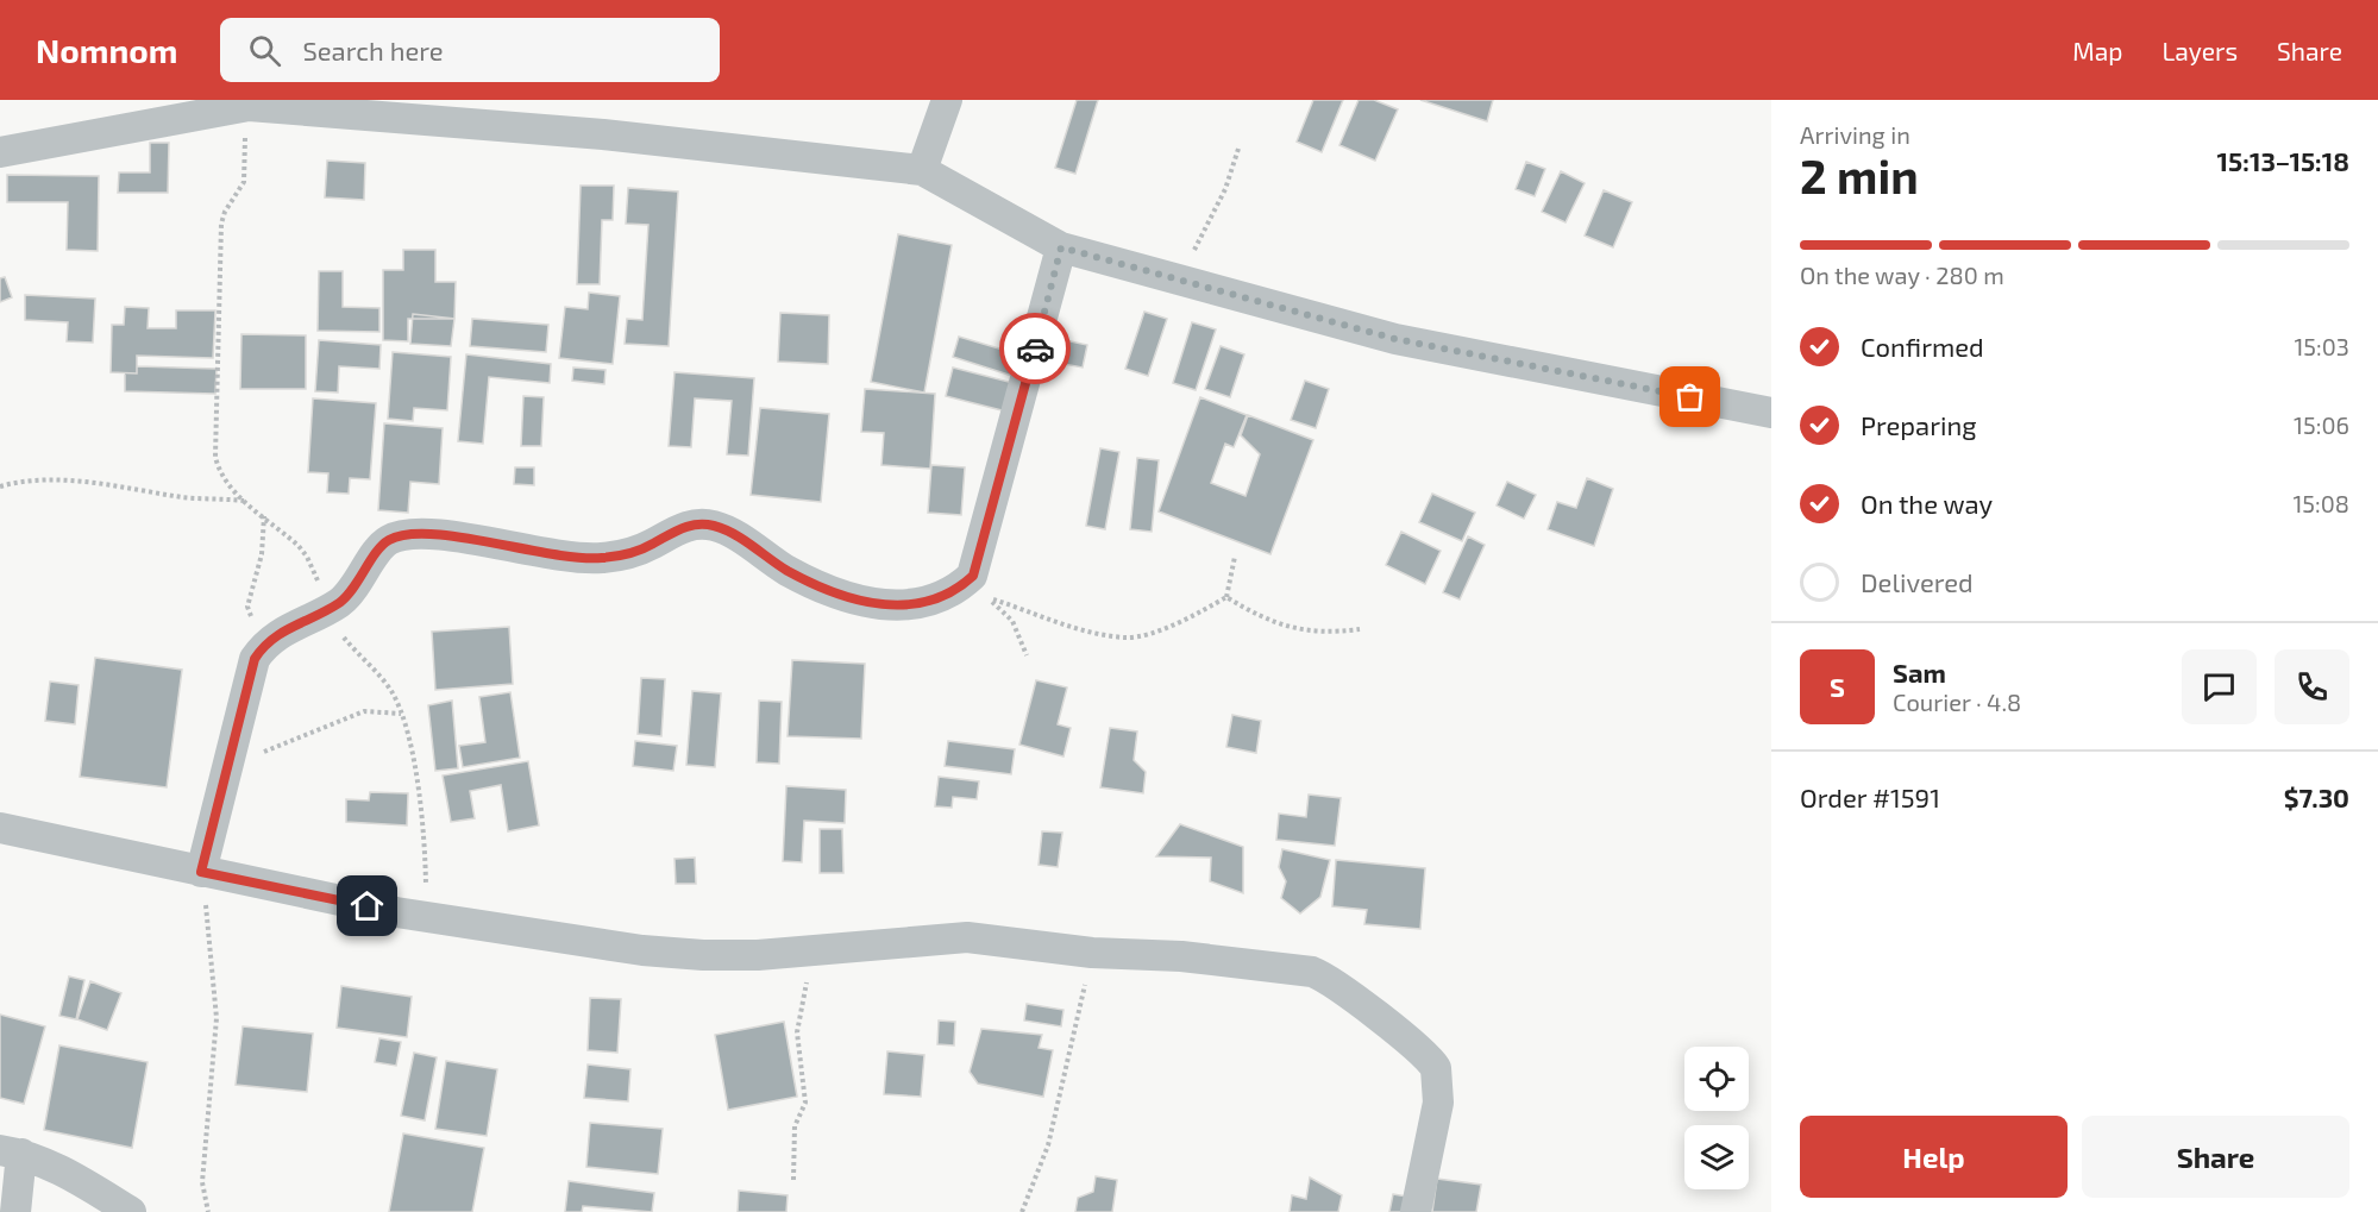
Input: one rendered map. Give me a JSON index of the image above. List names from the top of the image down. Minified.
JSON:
{"page":{"header":"Nomnom","search":"Search here","nav":["Map","Layers","Share"],"heading":["2 min","Arriving in","15:13–15:18"],"panel":["Sam","Courier · 4.8","Order #1591","$7.30"],"bar":"On the way · 280 m","list":[["Confirmed","15:03"],["Preparing","15:06"],["On the way","15:08"],"Delivered"],"round":"S","buttons":["Help","Share"]}}
